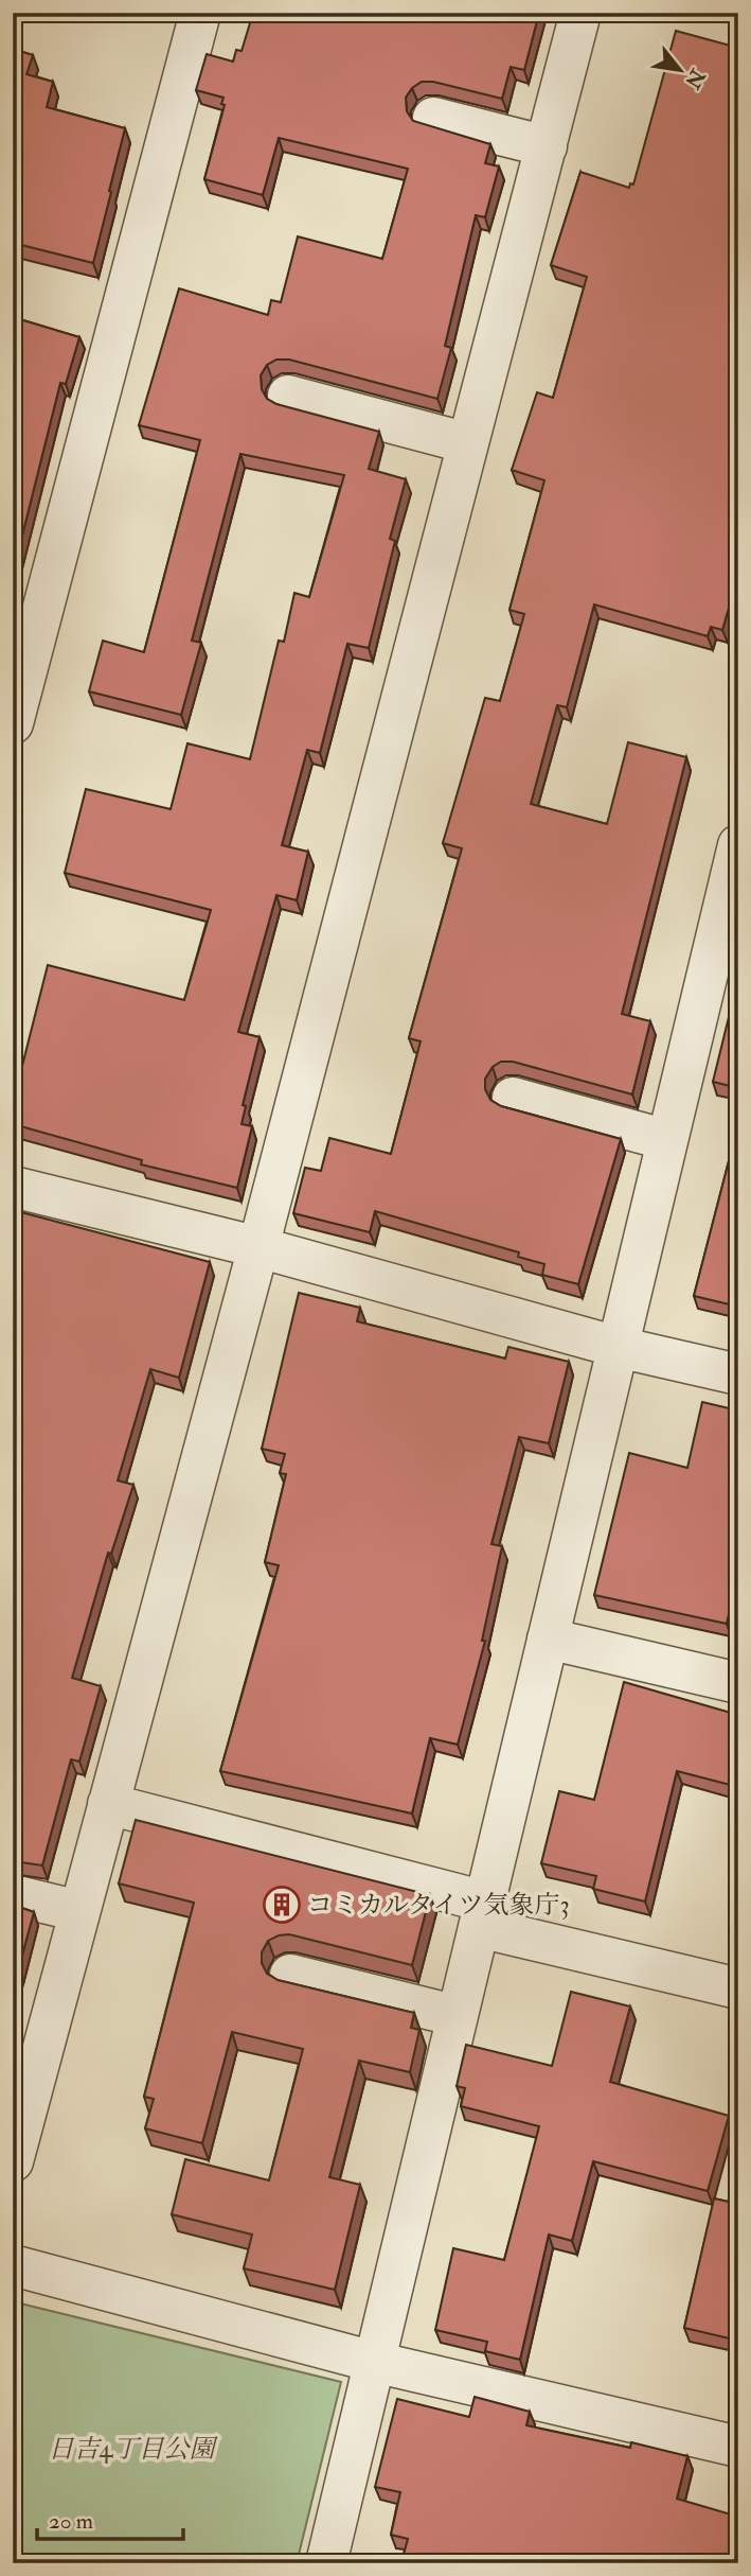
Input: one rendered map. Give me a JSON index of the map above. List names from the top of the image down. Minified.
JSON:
{"parks":["日吉4丁目公園"],"places":{"building":["コミカルタイツ気象庁3"]},"scale_bar":"20 m","north":"bottom right"}
